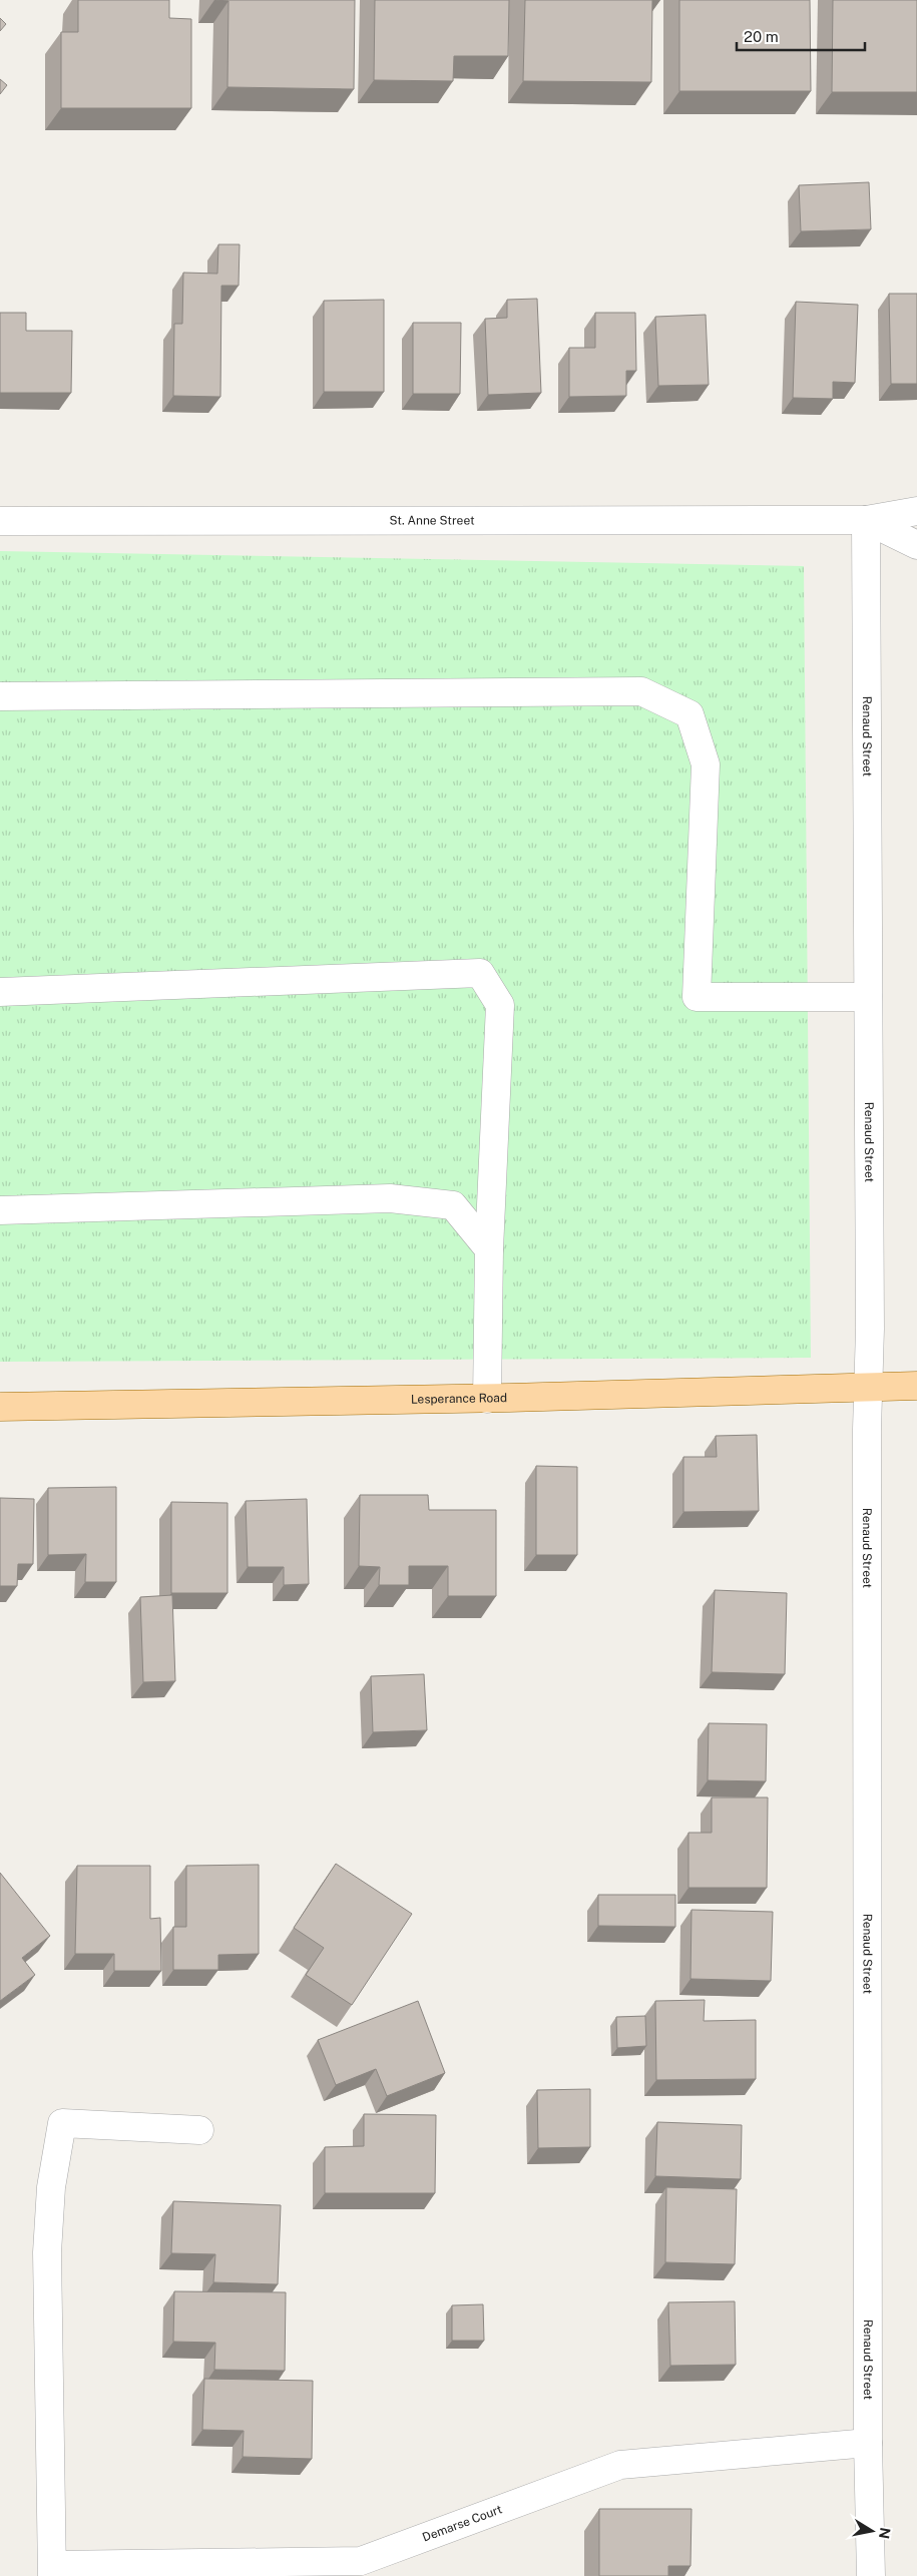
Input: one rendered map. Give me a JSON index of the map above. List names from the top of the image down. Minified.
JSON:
{"streets":{"main road":["Lesperance Road"],"street":["St. Anne Street","Renaud Street","Demarse Court"]},"crossings":[["St. Anne Street","Renaud Street"],["Renaud Street","Lesperance Road"],["Renaud Street","Demarse Court"]],"scale_bar":"20 m","north":"right"}
